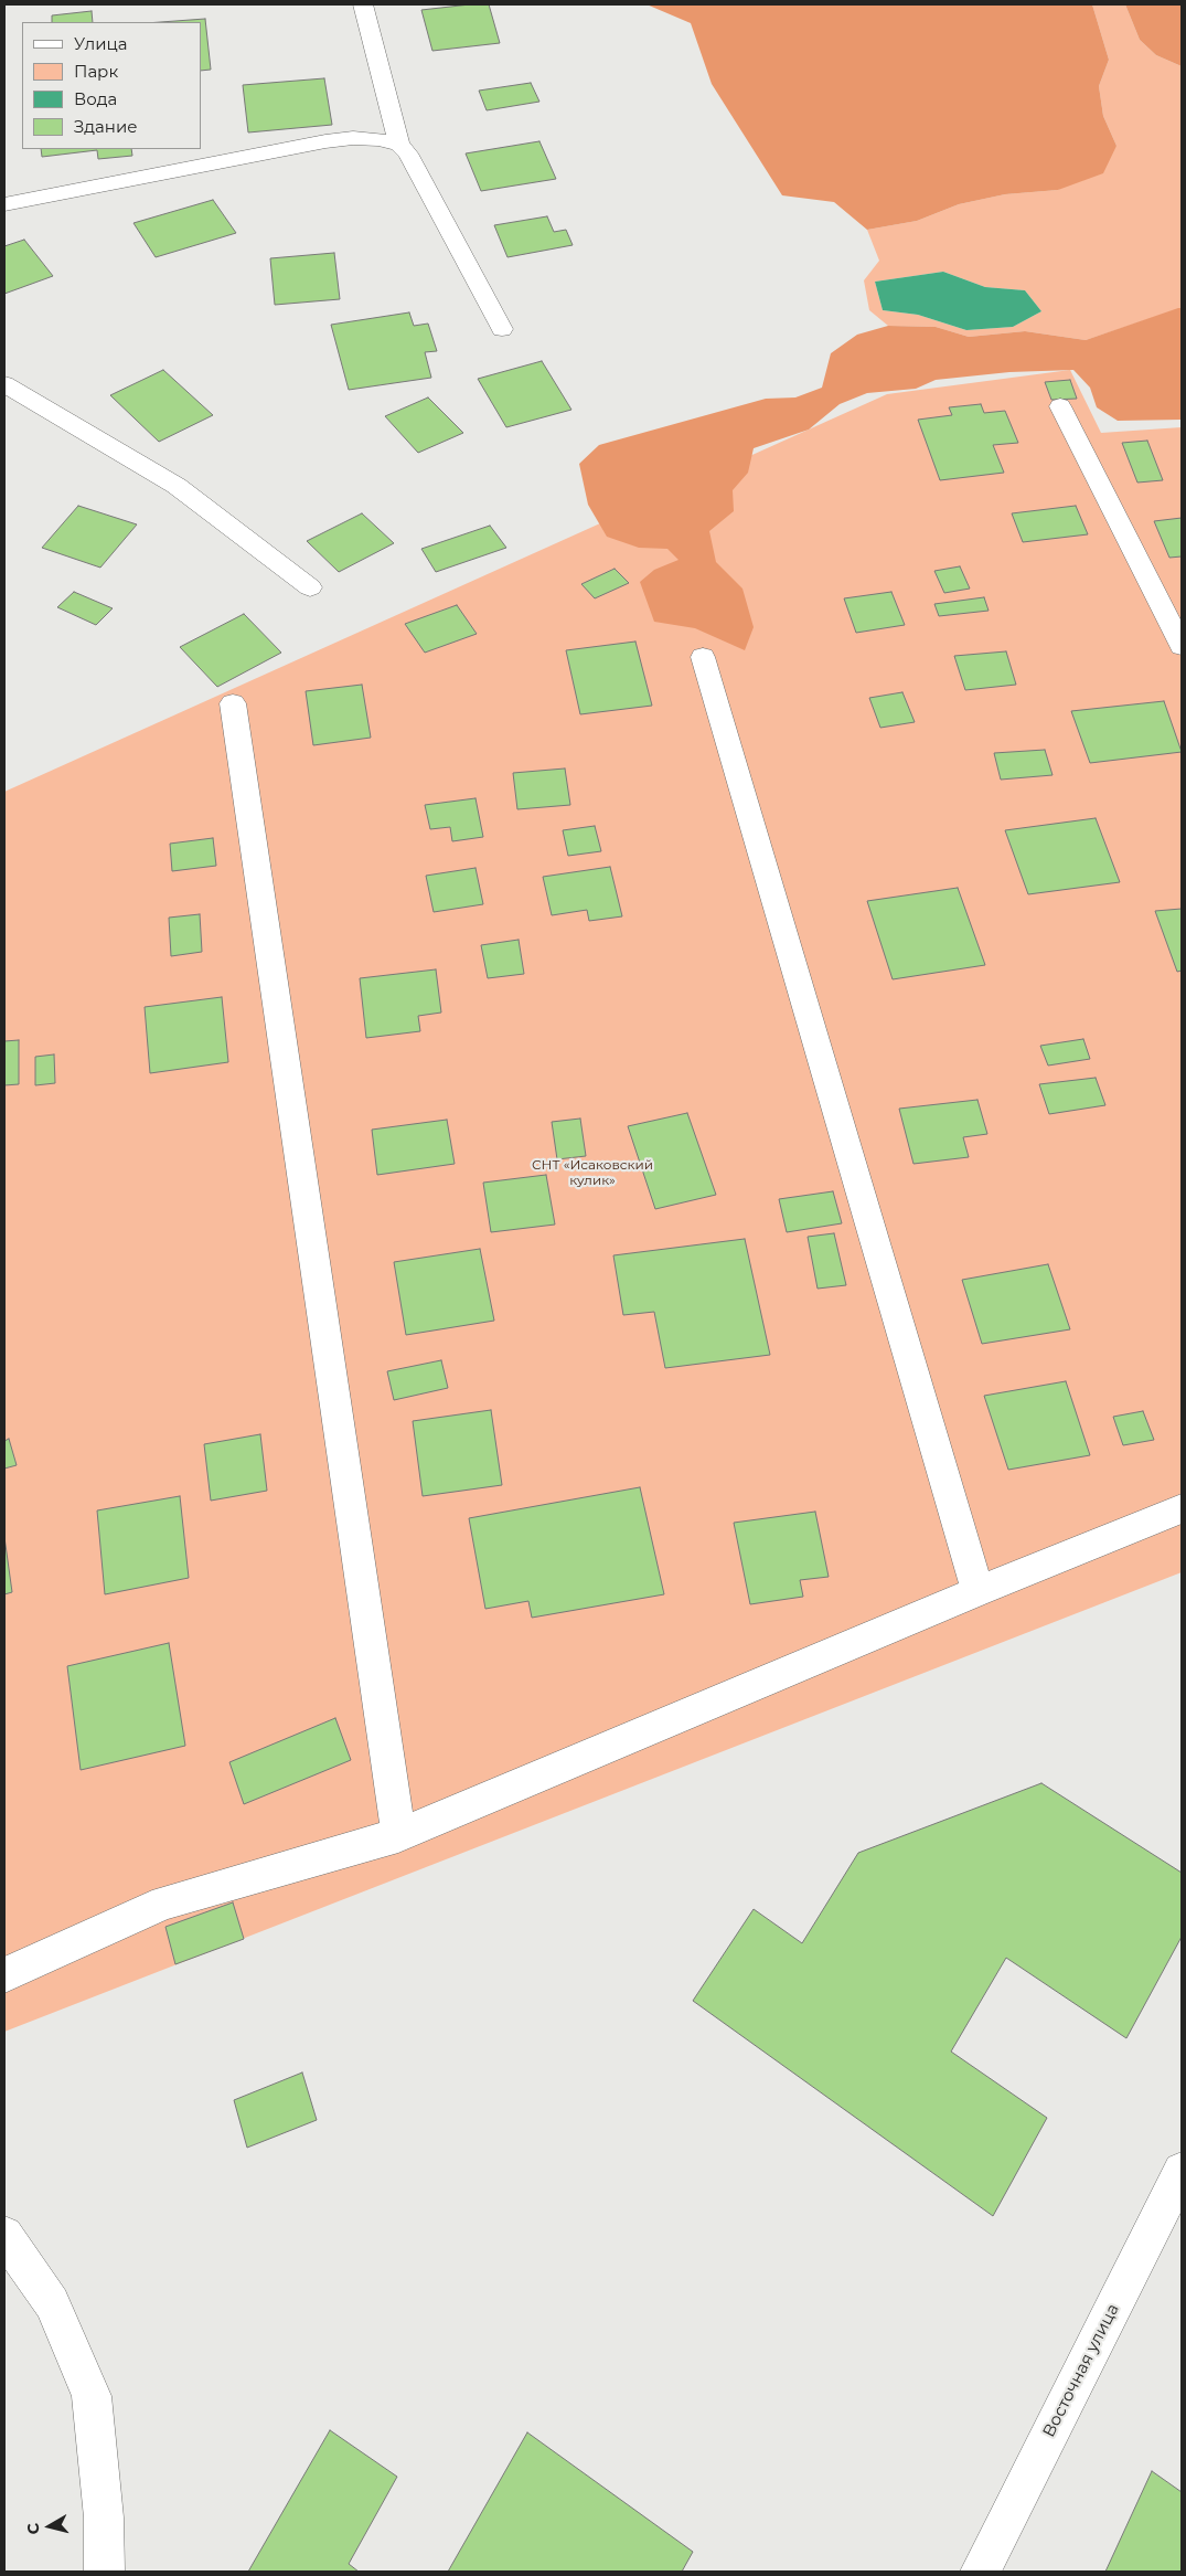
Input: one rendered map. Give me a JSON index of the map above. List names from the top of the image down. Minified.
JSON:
{"streets":{"street":["Восточная улица"]},"parks":["СНТ «Исаковский кулик»"],"legend":["Улица","Парк","Вода","Здание"],"north":"left"}
